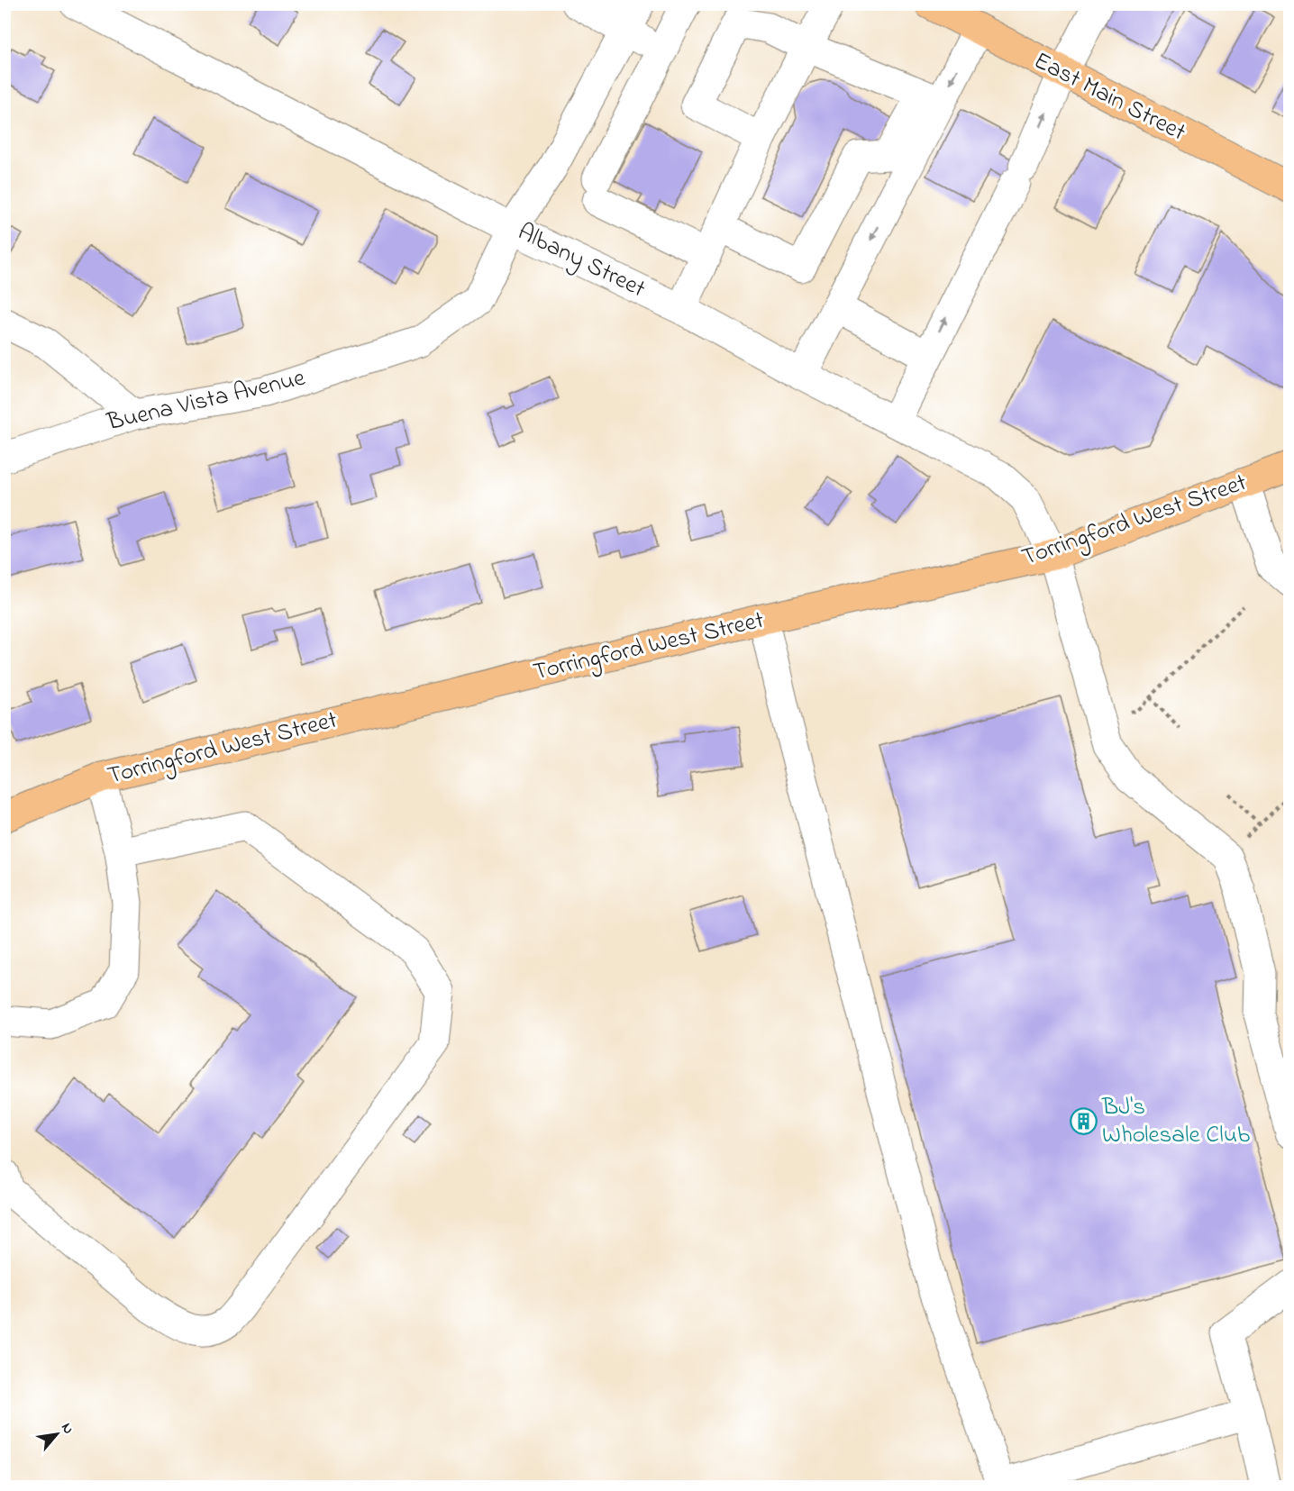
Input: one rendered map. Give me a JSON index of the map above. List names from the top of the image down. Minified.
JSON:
{"streets":{"main road":["East Main Street","Torringford West Street"],"street":["Albany Street","Buena Vista Avenue"]},"crossings":[["Albany Street","Buena Vista Avenue"],["Albany Street","Torringford West Street"]],"places":{"building":["BJ's Wholesale Club"]},"north":"top right"}
